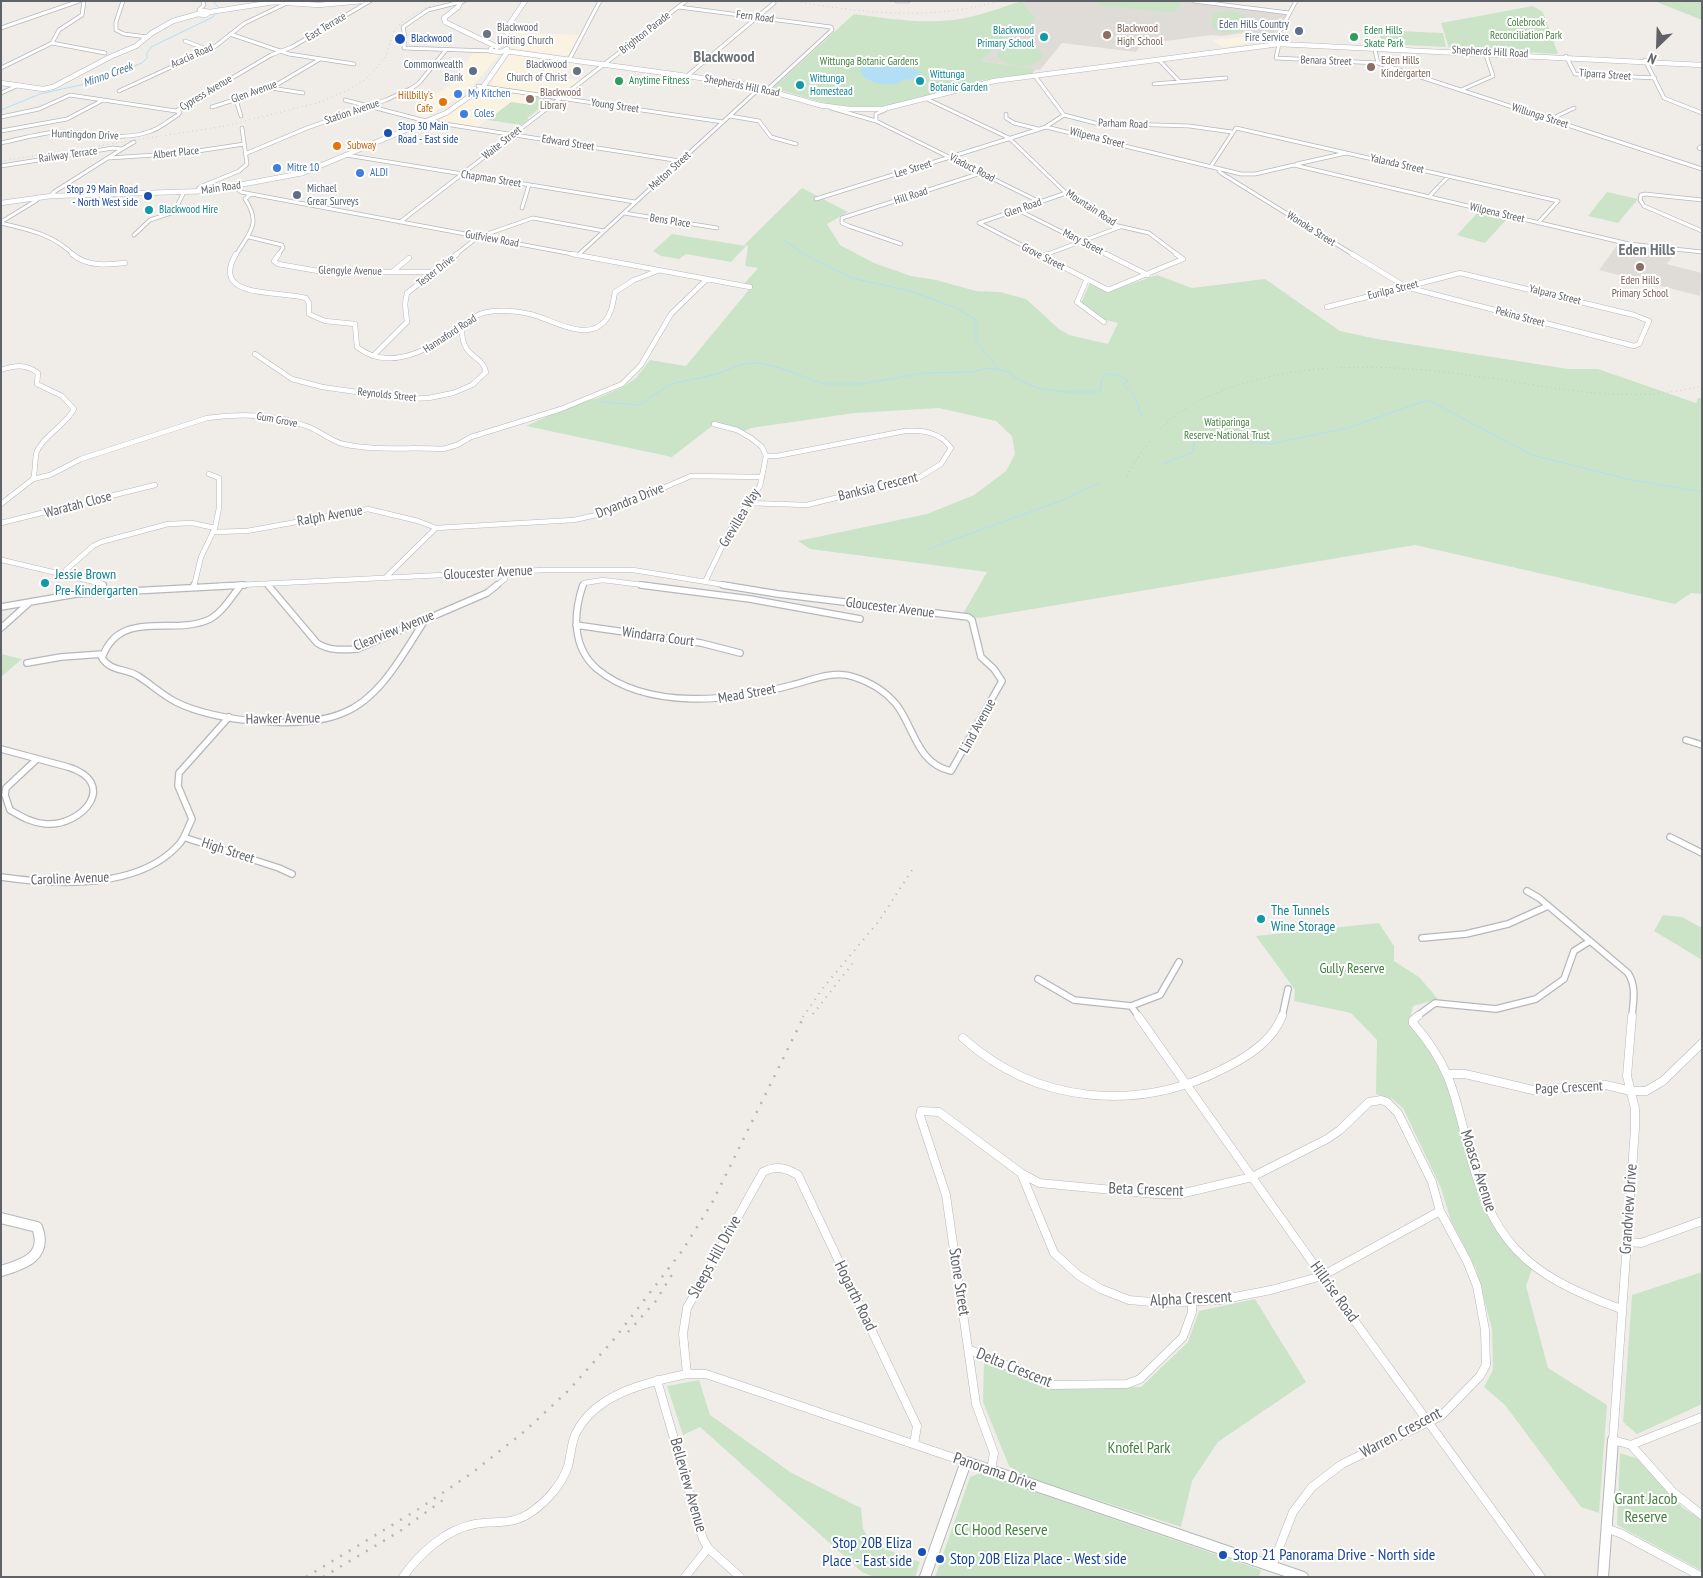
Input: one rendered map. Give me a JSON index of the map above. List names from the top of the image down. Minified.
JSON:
{"streets":{"main road":["Shepherds Hill Road","Main Road","Grandview Drive","Panorama Drive"],"street":["Fern Road","East Terrace","Brighton Parade","Acacia Road","Benara Street","Tiparra Street","Glen Avenue","Cypress Avenue","Young Street","Station Avenue","Willunga Street","Parham Road","Huntingdon Drive","Wilpena Street","Waite Street","Edward Street","Albert Place","Railway Terrace","Yalanda Street","Viaduct Road","Lee Street","Melton Street","Chapman Street","Hill Road","Glen Road","Mountain Road","Bens Place","Wonoka Street","Gulfview Road","Mary Street","Grove Street","Glengyle Avenue","Tester Drive","Eurilpa Street","Yalpara Street","Pekina Street","Hannaford Road","Reynolds Street","Gum Grove","Banksia Crescent","Dryandra Drive","Waratah Close","Ralph Avenue","Grevillea Way","Gloucester Avenue","Clearview Avenue","Windarra Court","Mead Street","Hawker Avenue","Lind Avenue","High Street","Caroline Avenue","Page Crescent","Moasca Avenue","Beta Crescent","Sleeps Hill Drive","Stone Street","Hillrise Road","Hogarth Road","Alpha Crescent","Delta Crescent","Warren Crescent","Belleview Avenue"]},"crossings":[["Fern Road","Brighton Parade"],["Fern Road","Shepherds Hill Road"],["East Terrace","Cypress Avenue"],["Brighton Parade","Shepherds Hill Road"],["Brighton Parade","Waite Street"],["Shepherds Hill Road","Benara Street"],["Shepherds Hill Road","Tiparra Street"],["Shepherds Hill Road","Waite Street"],["Shepherds Hill Road","Viaduct Road"],["Shepherds Hill Road","Melton Street"],["Shepherds Hill Road","Main Road"],["Benara Street","Willunga Street"],["Cypress Avenue","Huntingdon Drive"],["Young Street","Waite Street"],["Young Street","Melton Street"],["Young Street","Main Road"],["Station Avenue","Edward Street"],["Parham Road","Wilpena Street"],["Parham Road","Yalanda Street"],["Wilpena Street","Yalanda Street"],["Wilpena Street","Lee Street"],["Wilpena Street","Mountain Road"],["Wilpena Street","Wonoka Street"],["Waite Street","Edward Street"],["Waite Street","Chapman Street"],["Waite Street","Gulfview Road"],["Edward Street","Melton Street"],["Edward Street","Main Road"],["Viaduct Road","Lee Street"],["Viaduct Road","Hill Road"],["Viaduct Road","Glen Road"],["Lee Street","Mountain Road"],["Melton Street","Chapman Street"],["Melton Street","Bens Place"],["Melton Street","Gulfview Road"],["Chapman Street","Main Road"],["Main Road","Gulfview Road"],["Glen Road","Mountain Road"],["Glen Road","Mary Street"],["Glen Road","Grove Street"],["Mountain Road","Mary Street"],["Mountain Road","Grove Street"],["Wonoka Street","Eurilpa Street"],["Wonoka Street","Pekina Street"],["Gulfview Road","Tester Drive"],["Gulfview Road","Hannaford Road"],["Gulfview Road","Gum Grove"],["Mary Street","Grove Street"],["Glengyle Avenue","Tester Drive"],["Tester Drive","Hannaford Road"],["Eurilpa Street","Yalpara Street"],["Eurilpa Street","Pekina Street"],["Yalpara Street","Pekina Street"],["Hannaford Road","Reynolds Street"],["Banksia Crescent","Grevillea Way"],["Dryandra Drive","Ralph Avenue"],["Dryandra Drive","Grevillea Way"],["Grevillea Way","Gloucester Avenue"],["Gloucester Avenue","Clearview Avenue"],["Gloucester Avenue","Mead Street"],["Gloucester Avenue","Lind Avenue"],["Clearview Avenue","Hawker Avenue"],["Windarra Court","Mead Street"],["Mead Street","Lind Avenue"],["Hawker Avenue","High Street"],["High Street","Caroline Avenue"],["Page Crescent","Moasca Avenue"],["Page Crescent","Grandview Drive"],["Moasca Avenue","Grandview Drive"],["Beta Crescent","Stone Street"],["Beta Crescent","Hillrise Road"],["Beta Crescent","Alpha Crescent"],["Beta Crescent","Warren Crescent"],["Sleeps Hill Drive","Hogarth Road"],["Sleeps Hill Drive","Panorama Drive"],["Stone Street","Delta Crescent"],["Stone Street","Panorama Drive"],["Hillrise Road","Alpha Crescent"],["Hillrise Road","Warren Crescent"],["Hogarth Road","Panorama Drive"],["Alpha Crescent","Delta Crescent"],["Alpha Crescent","Warren Crescent"],["Warren Crescent","Panorama Drive"]],"districts":["Blackwood","Eden Hills"],"water":["Minno Creek"],"parks":["Colebrook Reconciliation Park","Wittunga Botanic Gardens","Watiparinga Reserve-National Trust","Gully Reserve","Knofel Park","Grant Jacob Reserve","CC Hood Reserve"],"places":["Eden Hills Country Fire Service","Blackwood Uniting Church","Blackwood High School","Blackwood Primary School","Eden Hills Skate Park","Blackwood","Eden Hills Kindergarten","Commonwealth Bank","Blackwood Church of Christ","Anytime Fitness","Wittunga Botanic Garden","Wittunga Homestead","My Kitchen","Blackwood Library","Hillbilly's Cafe","Coles","Stop 30 Main Road - East side","Subway","Mitre 10","ALDI","Michael Grear Surveys","Stop 29 Main Road - North West side","Blackwood Hire","Eden Hills Primary School","Jessie Brown Pre-Kindergarten","The Tunnels Wine Storage","Stop 20B Eliza Place - East side","Stop 21 Panorama Drive - North side","Stop 20B Eliza Place - West side"],"north":"bottom left"}
